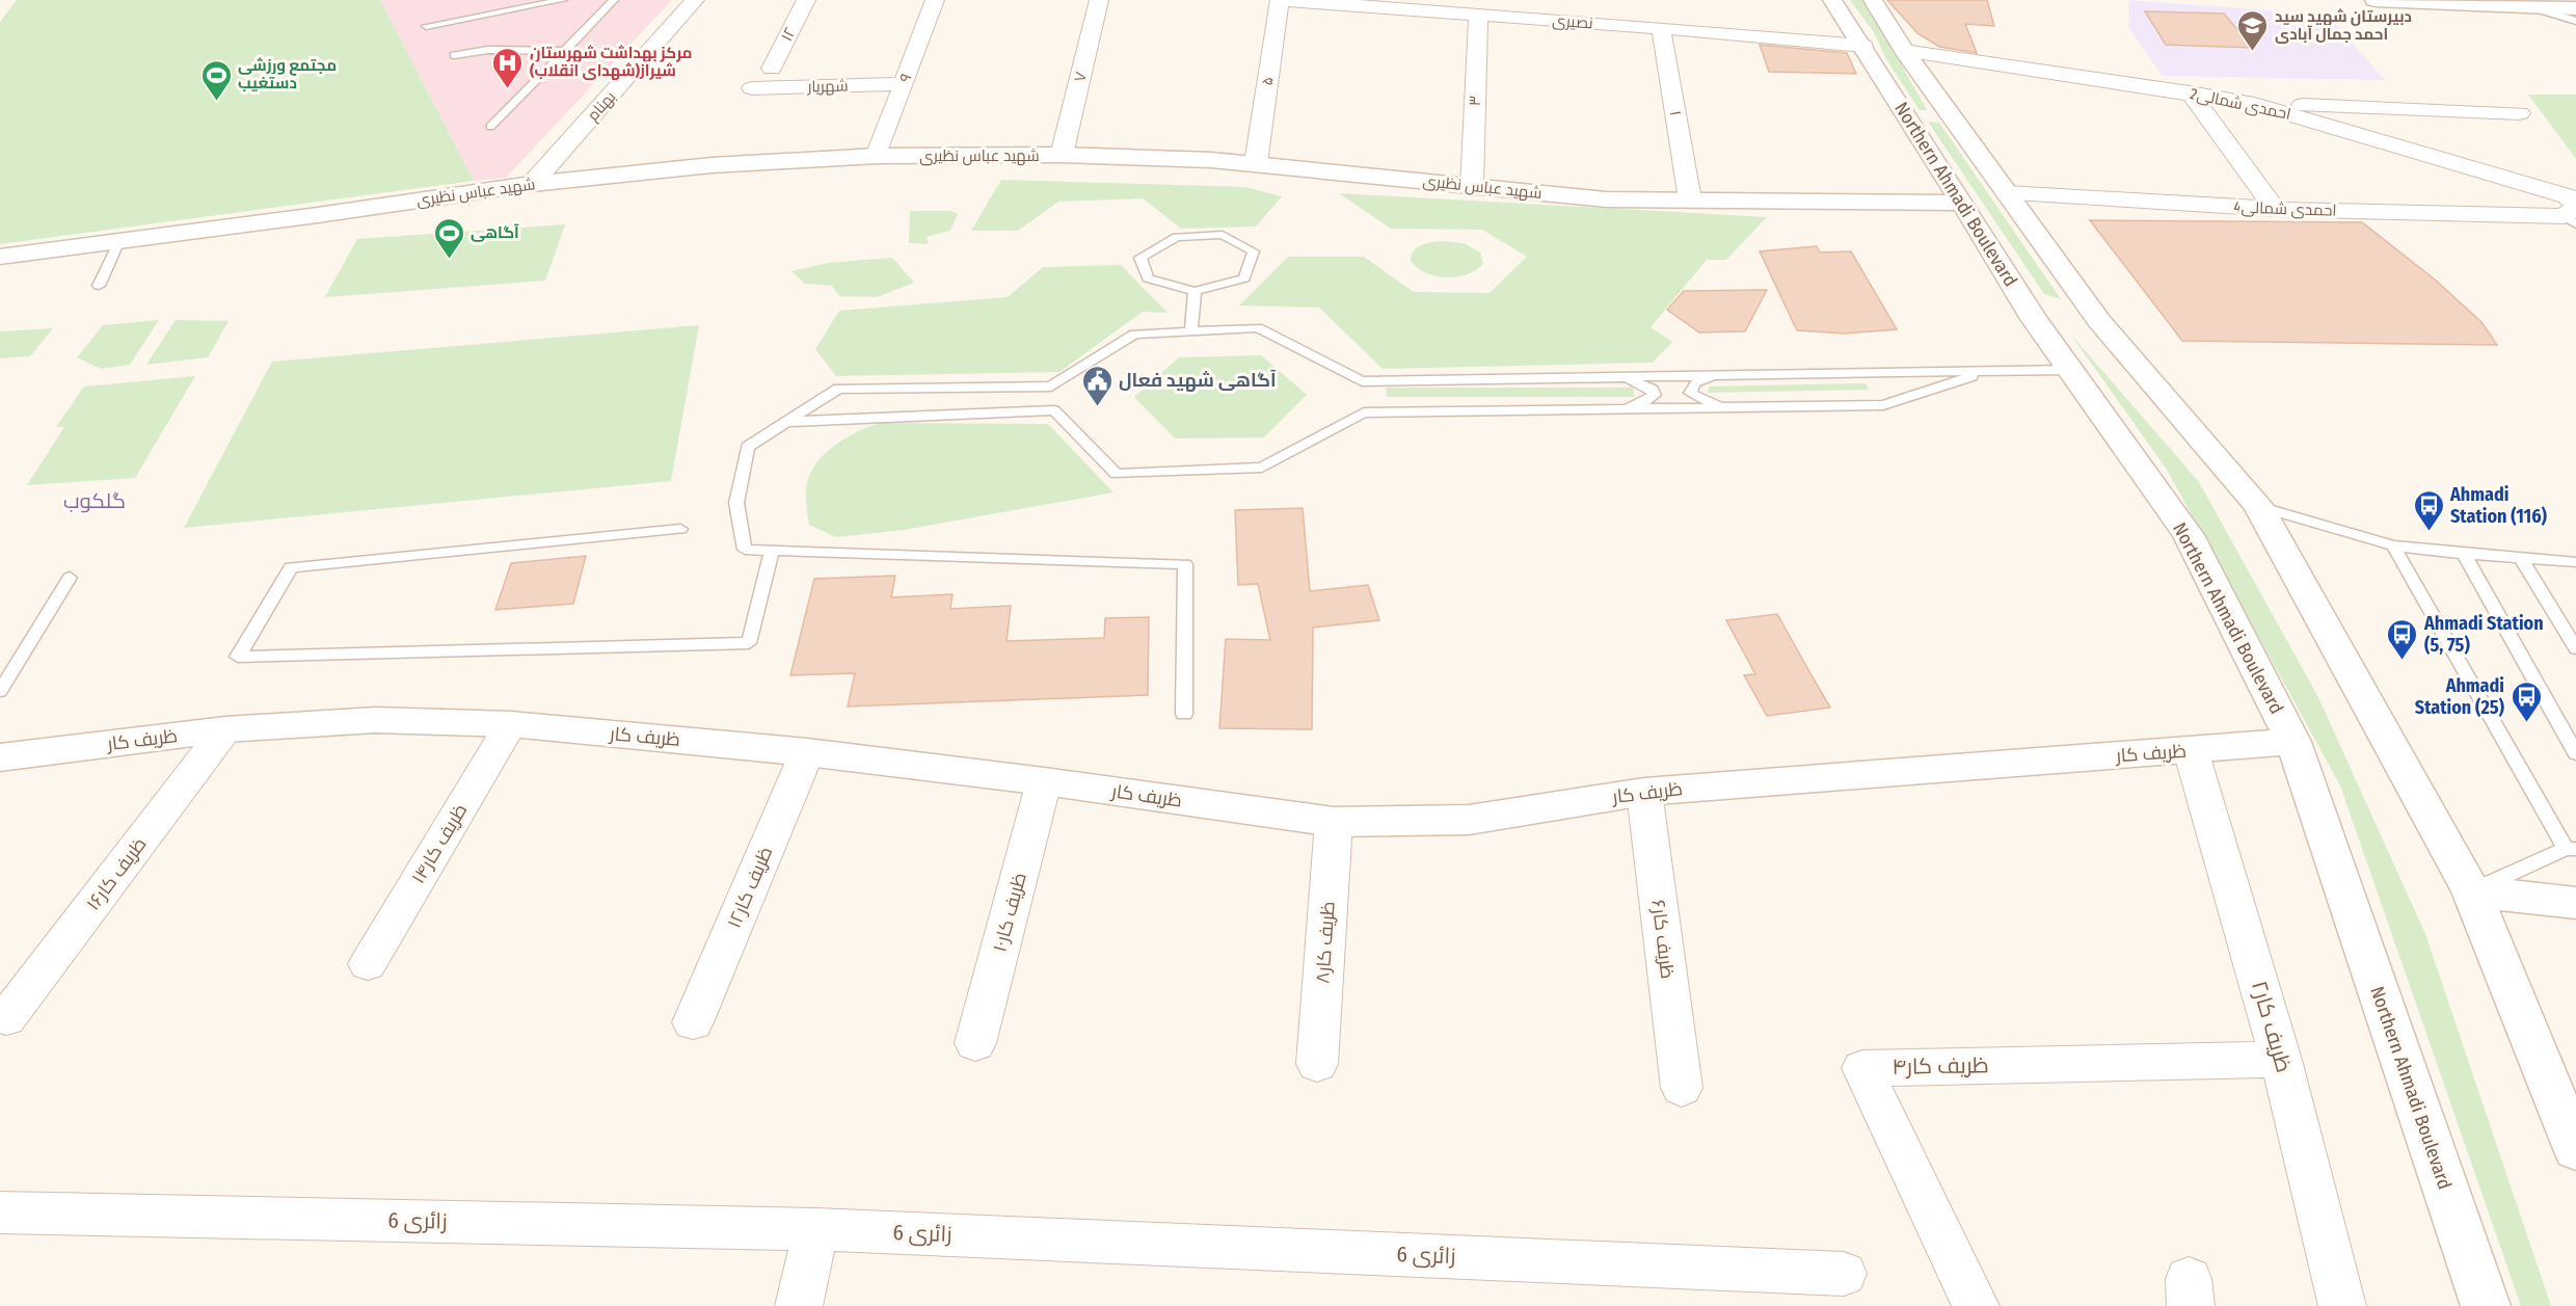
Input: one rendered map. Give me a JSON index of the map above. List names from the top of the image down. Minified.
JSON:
{"streets":{"main road":["شهید عباس نظیری","Northern Ahmadi Boulevard","ظریف کار"],"street":["نصیری","۱۲","۷","۹","۵","شهریار","۳","2احمدی شمالی","بهنام","۱","4احمدی شمالی","ظریف کار۱۴","ظریف کار۱۶","ظریف کار۱۲","ظریف کار۱۰","ظریف کار۶","ظریف کار۸","۲ظریف کار","ظریف کار۴","6 زائری"]},"crossings":[["نصیری","۵"],["نصیری","۳"],["نصیری","۱"],["نصیری","Northern Ahmadi Boulevard"],["۷","شهید عباس نظیری"],["۹","شهریار"],["۹","شهید عباس نظیری"],["۵","شهید عباس نظیری"],["۳","شهید عباس نظیری"],["2احمدی شمالی","Northern Ahmadi Boulevard"],["2احمدی شمالی","4احمدی شمالی"],["بهنام","شهید عباس نظیری"],["۱","شهید عباس نظیری"],["شهید عباس نظیری","Northern Ahmadi Boulevard"],["Northern Ahmadi Boulevard","4احمدی شمالی"],["Northern Ahmadi Boulevard","ظریف کار"],["ظریف کار","ظریف کار۱۴"],["ظریف کار","ظریف کار۱۶"],["ظریف کار","ظریف کار۱۲"],["ظریف کار","ظریف کار۱۰"],["ظریف کار","ظریف کار۶"],["ظریف کار","ظریف کار۸"],["ظریف کار","۲ظریف کار"],["۲ظریف کار","ظریف کار۴"]],"districts":["گلکوب"],"places":{"school or university":["دبیرستان شهید سید احمد جمال آبادی"],"hospital":["مرکز بهداشت شهرستان شیراز(شهدای انقلاب)"],"sports":["مجتمع ورزشی دستغیب","آگاهی"],"public building":["آگاهی شهید فعال"],"bus stop":["Ahmadi Station (116)","Ahmadi Station (5, 75)","Ahmadi Station (25)"]}}
